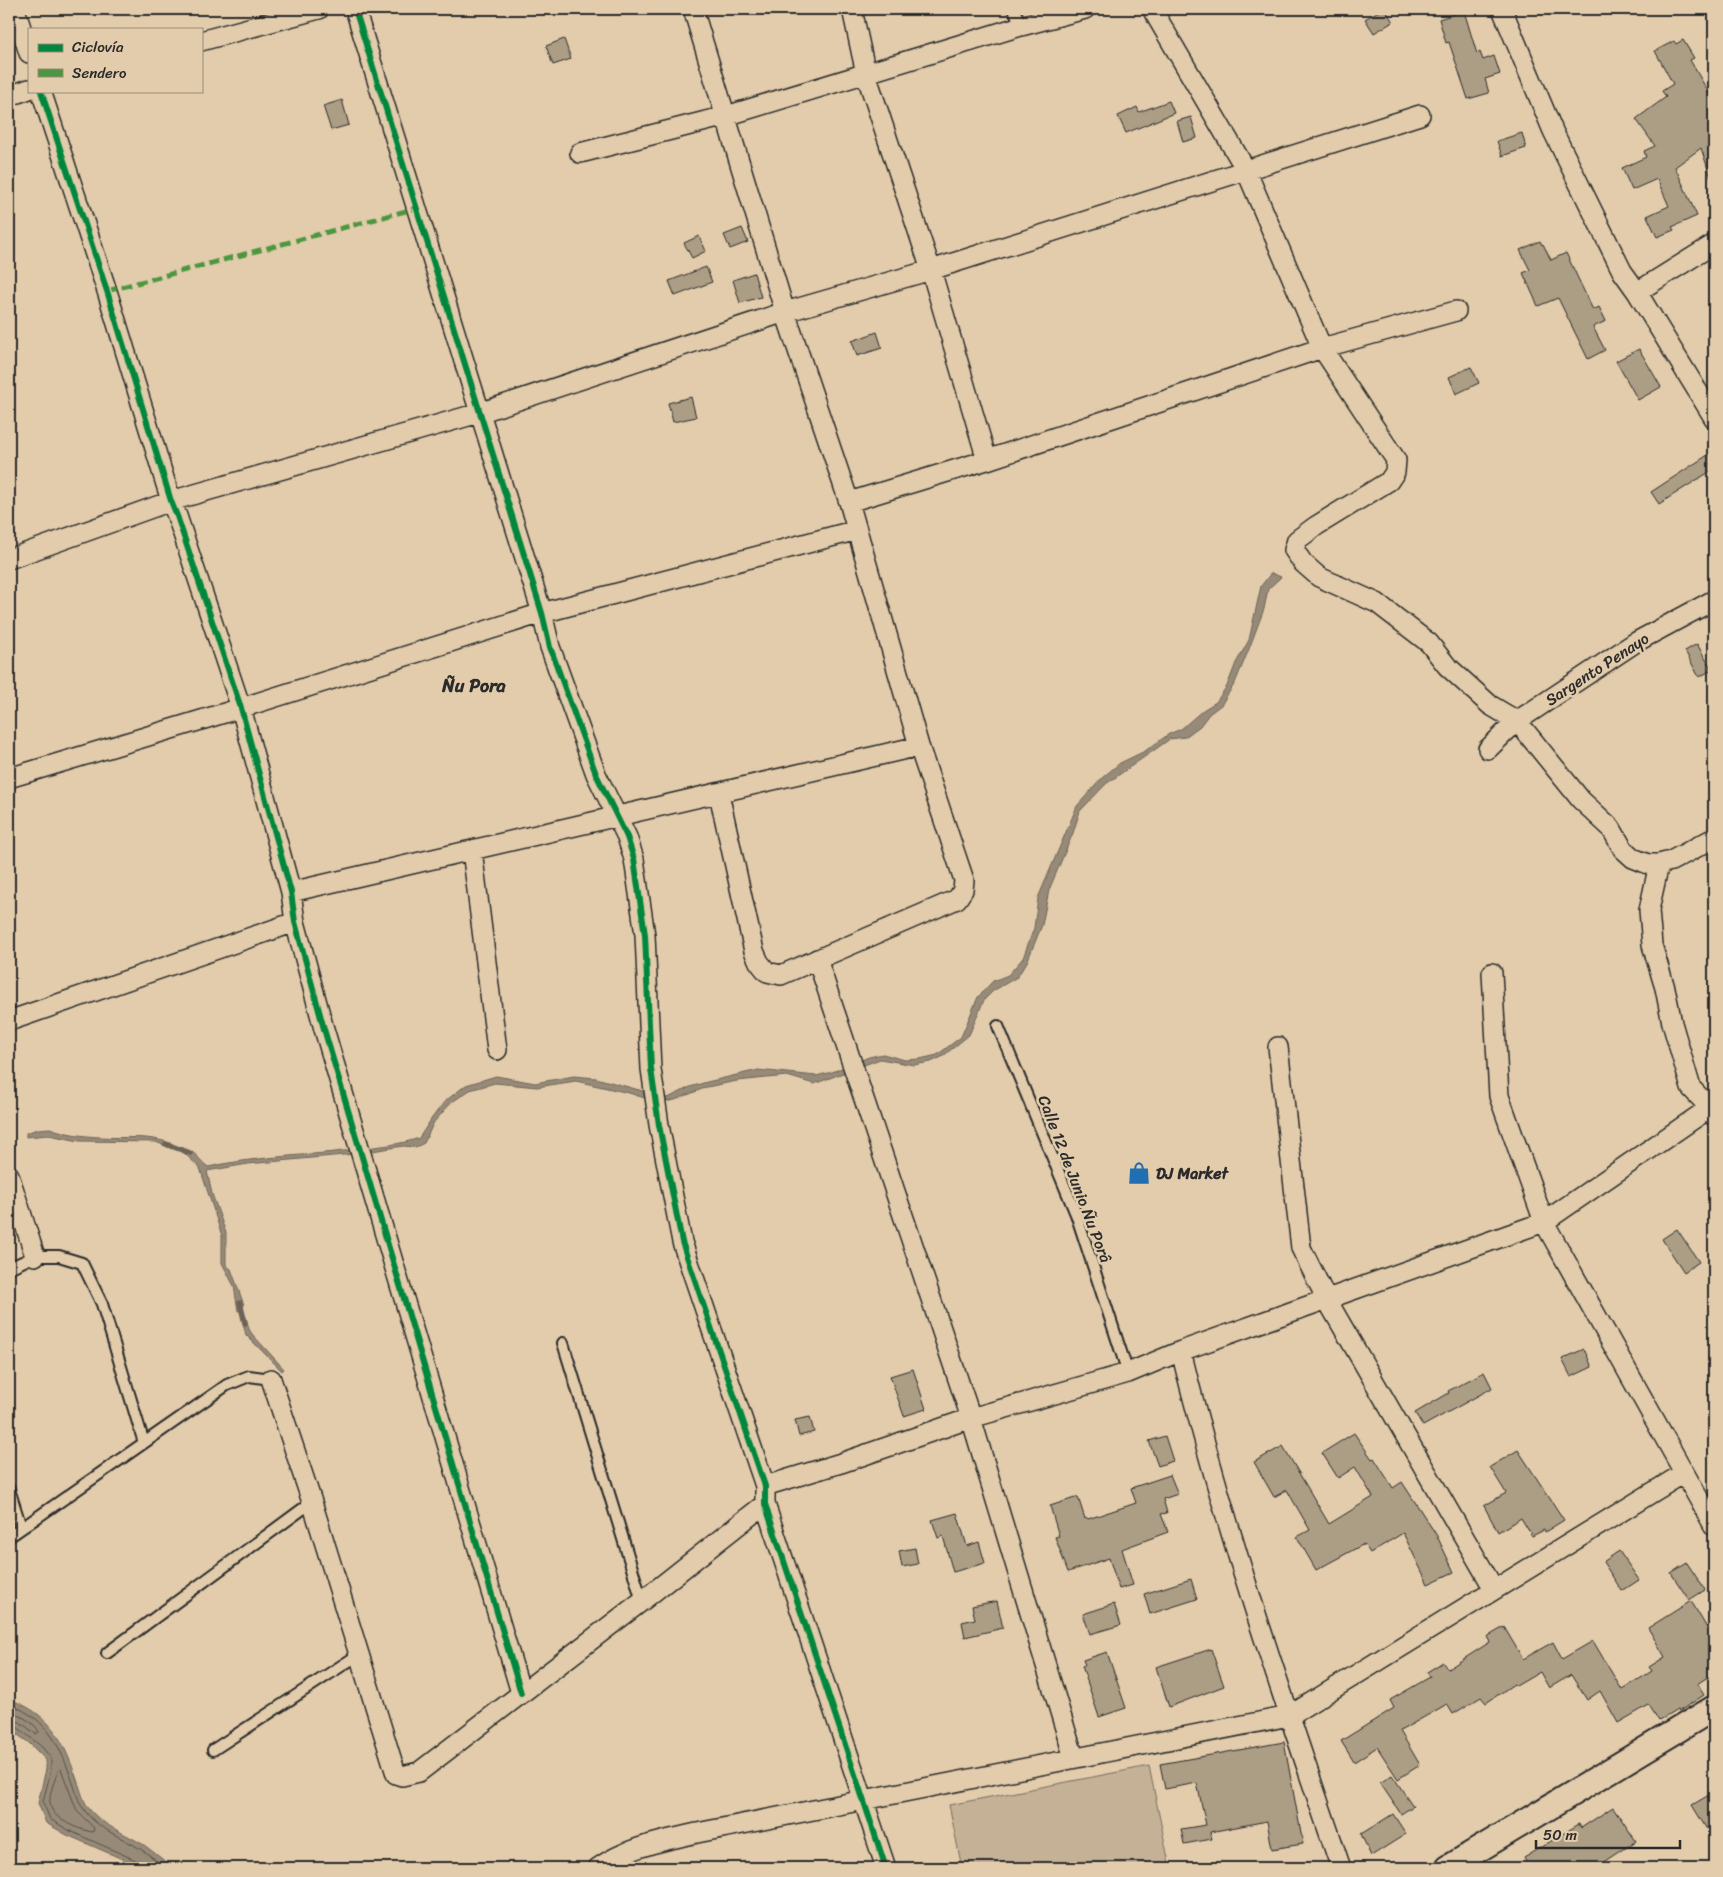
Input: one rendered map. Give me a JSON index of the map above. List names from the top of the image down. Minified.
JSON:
{"streets":{"street":["Sargento Penayo"],"lane":["Calle 12 de Junio Ñu Porâ"]},"districts":["Ñu Pora"],"places":{"shop":["DJ Market"]},"legend":["Ciclovía","Sendero"],"scale_bar":"50 m"}
